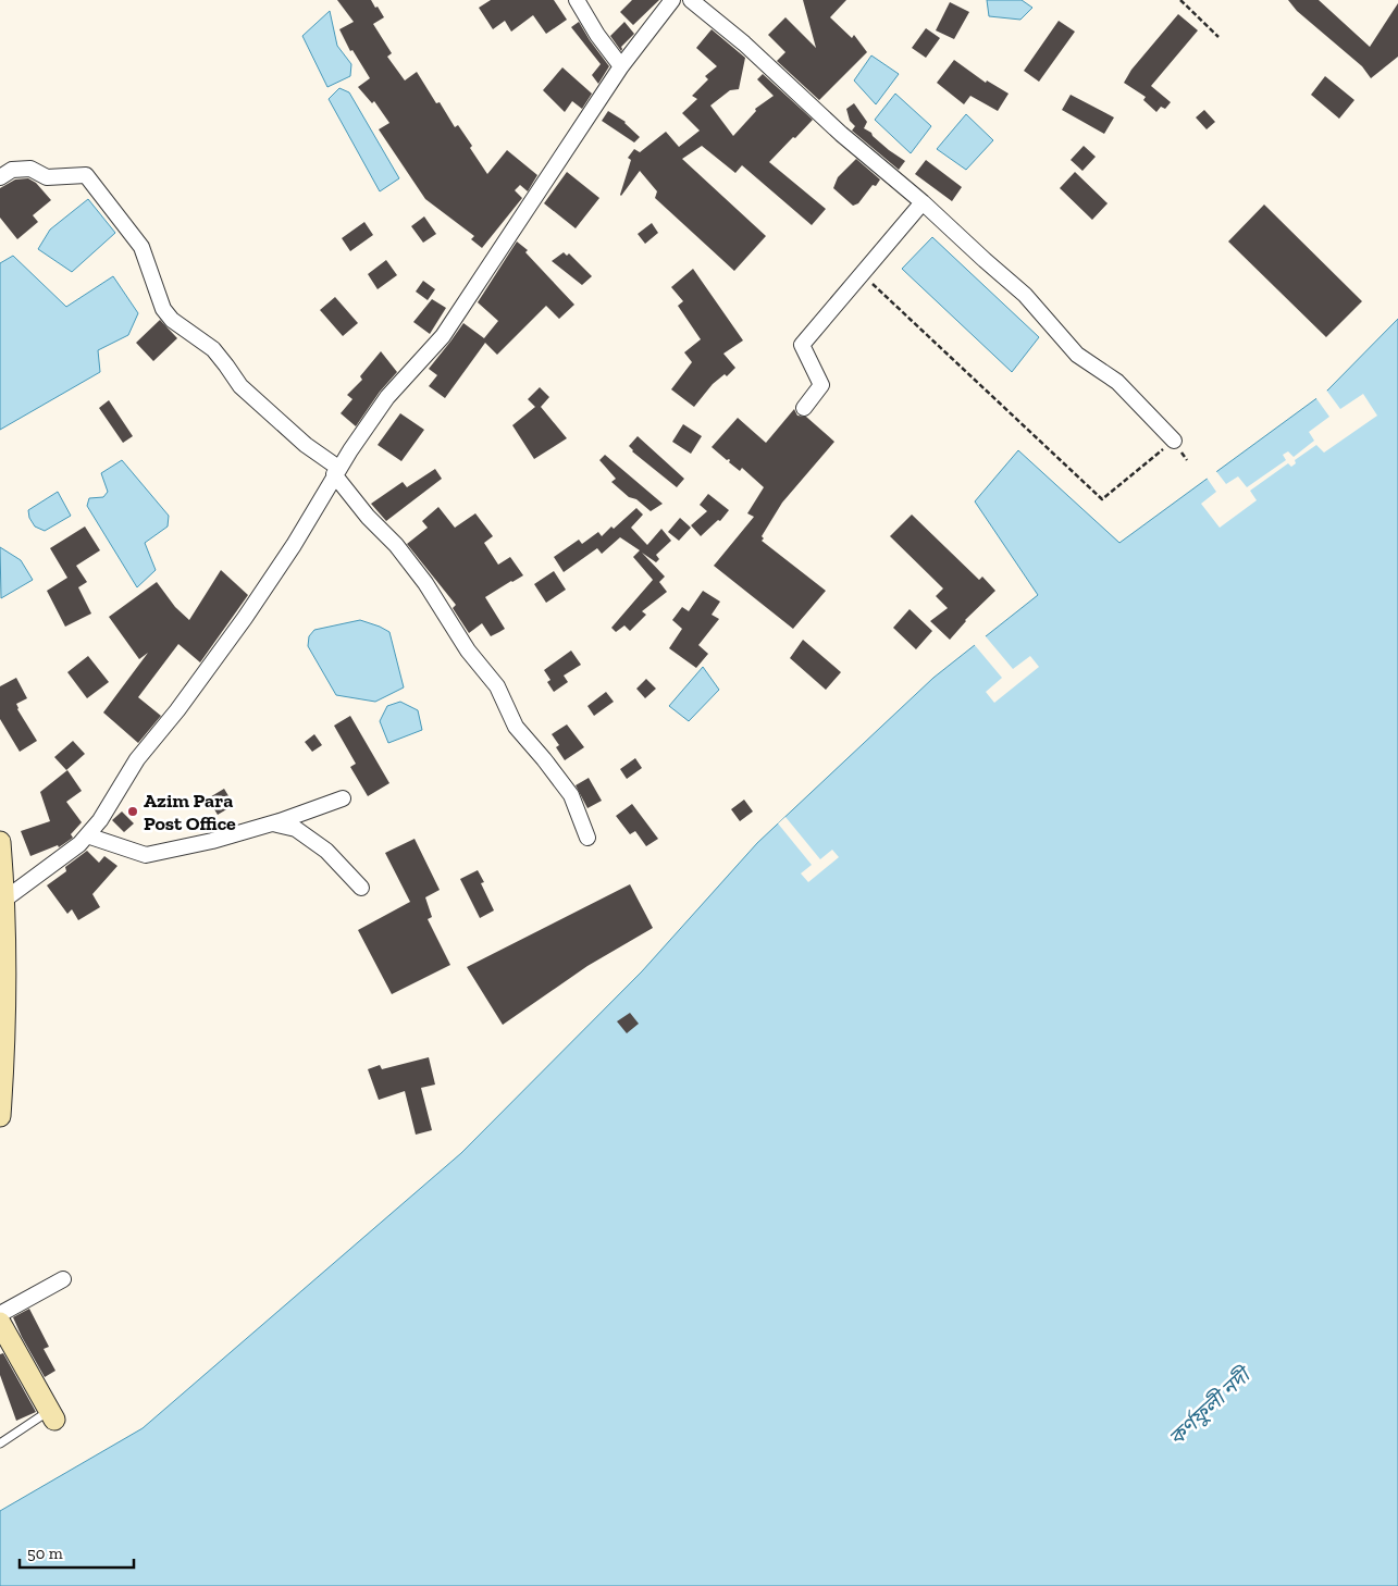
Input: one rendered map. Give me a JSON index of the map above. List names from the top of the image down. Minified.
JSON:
{"water":["কর্ণফুলী নদী"],"places":["Azim Para Post Office"],"scale_bar":"50 m"}
